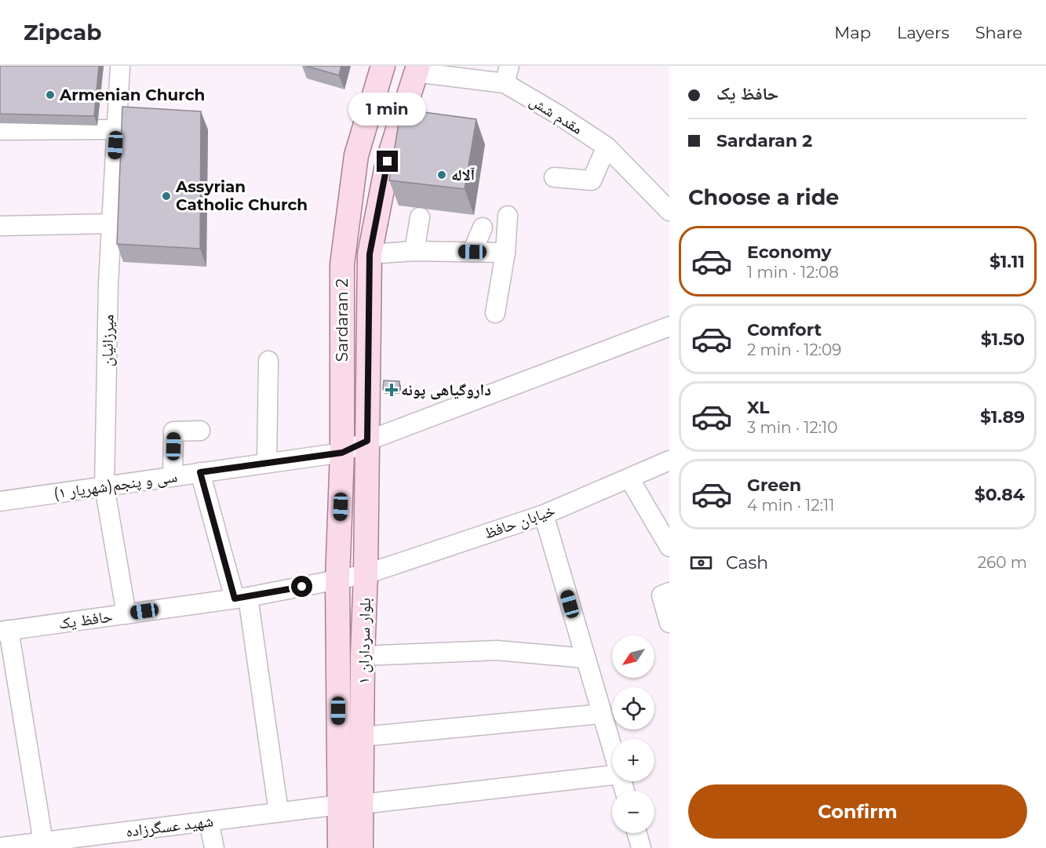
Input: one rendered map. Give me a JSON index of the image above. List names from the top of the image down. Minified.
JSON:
{"streets":{"main road":["Sardaran 2","بلوار سرداران ۱"],"street":["مقدم شش","میرزائیان","سی و پنجم(شهریار ۱)","خیابان حافظ","حافظ یک","شهید عسگرزاده"]},"crossings":[["مقدم شش","Sardaran 2"],["Sardaran 2","سی و پنجم(شهریار ۱)"],["Sardaran 2","خیابان حافظ"],["Sardaran 2","حافظ یک"],["Sardaran 2","بلوار سرداران ۱"],["میرزائیان","سی و پنجم(شهریار ۱)"],["میرزائیان","حافظ یک"],["خیابان حافظ","حافظ یک"],["خیابان حافظ","بلوار سرداران ۱"],["حافظ یک","بلوار سرداران ۱"],["بلوار سرداران ۱","شهید عسگرزاده"]],"places":{"other":["Armenian Church","آلاله","Assyrian Catholic Church"],"health":["داروگیاهی پونه"]},"north":"bottom left","page":{"header":"Zipcab","nav":["Map","Layers","Share"],"banner":["حافظ یک","Sardaran 2"],"bubble":"1 min","heading":"Choose a ride","list":[{"name":"Economy","note":"1 min · 12:08","value":"$1.11"},{"name":"Comfort","note":"2 min · 12:09","value":"$1.50"},{"name":"XL","note":"3 min · 12:10","value":"$1.89"},{"name":"Green","note":"4 min · 12:11","value":"$0.84"}],"pay":["Cash","260 m"],"map_buttons":["+","−"],"buttons":"Confirm"}}
